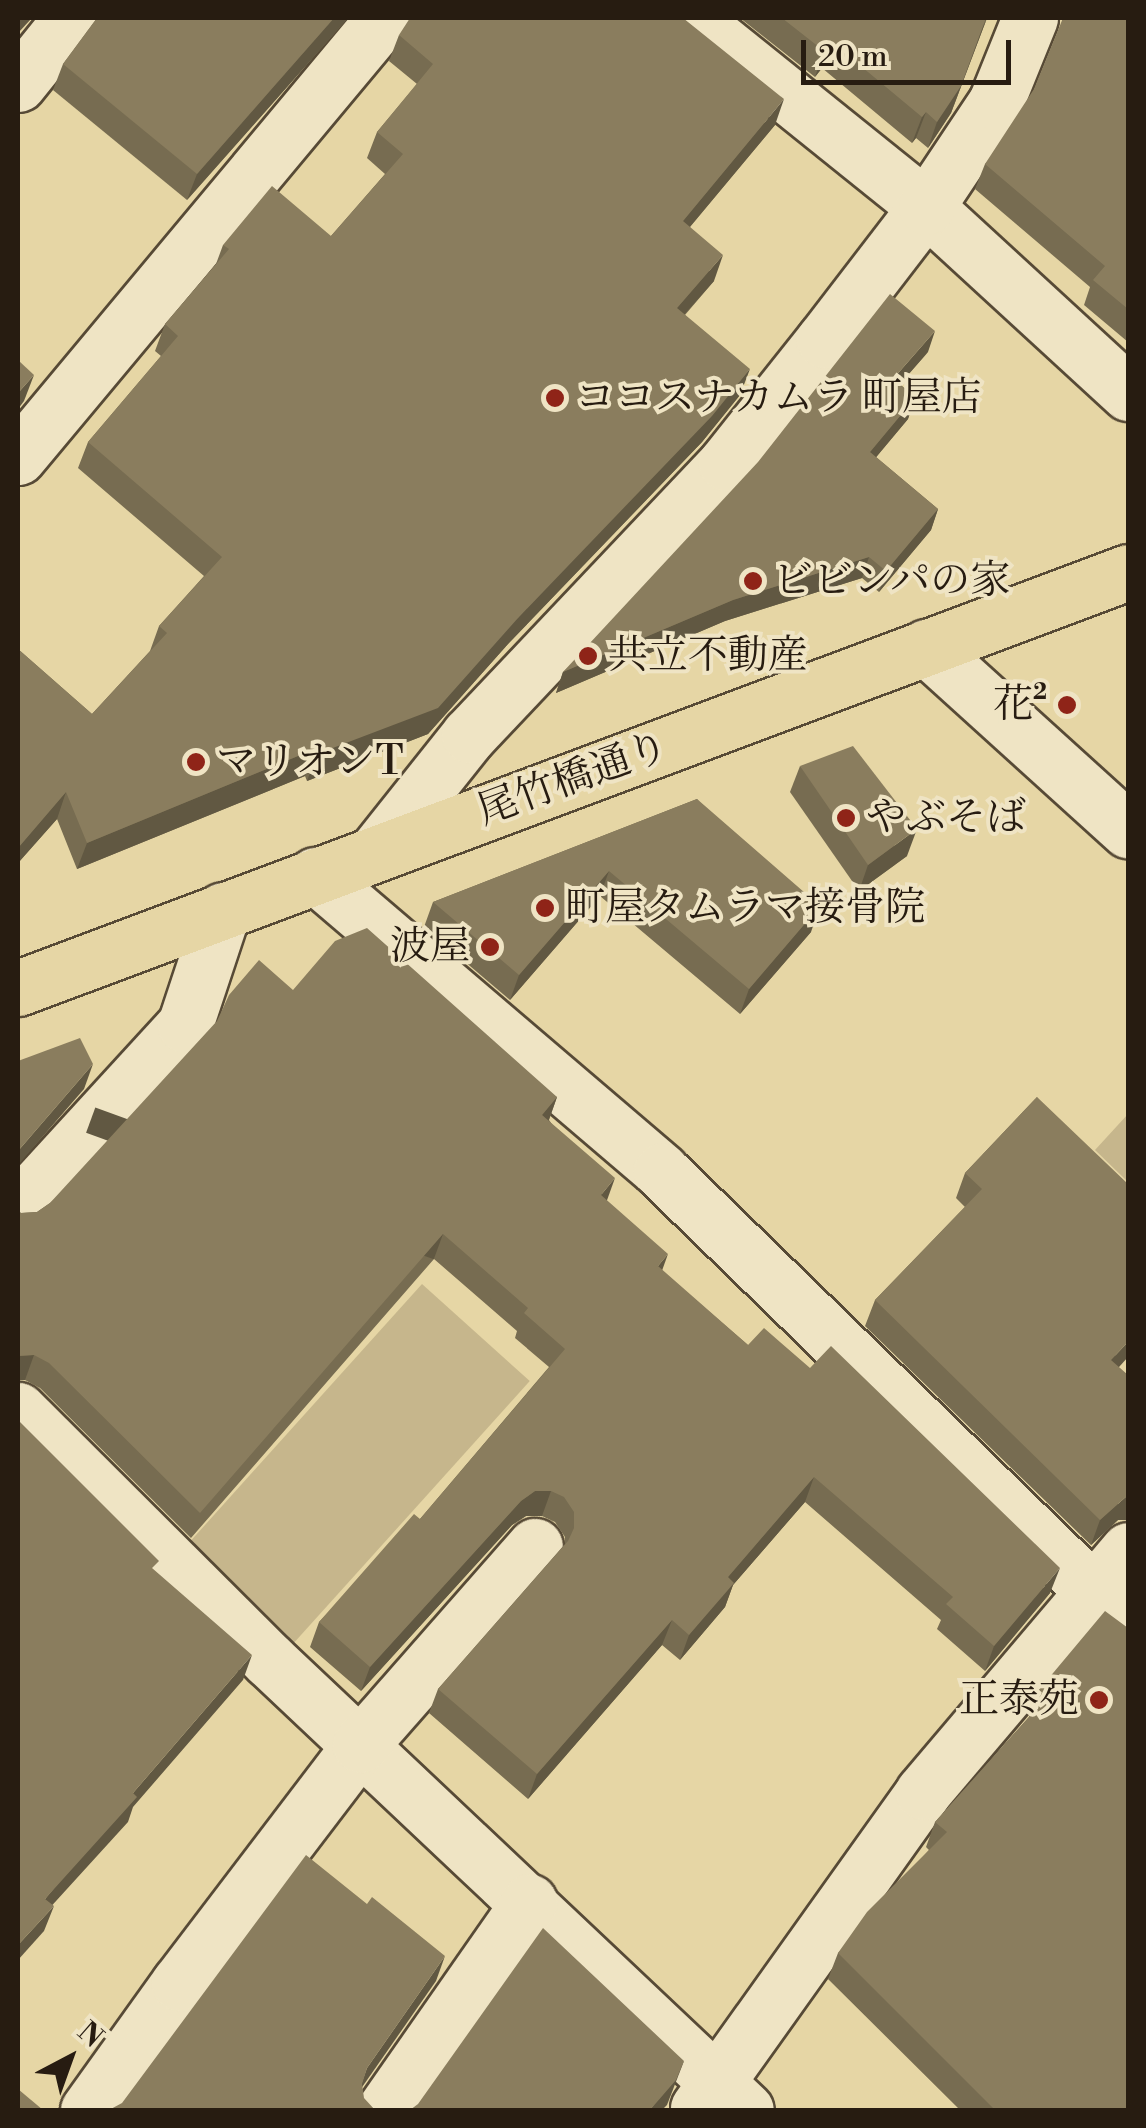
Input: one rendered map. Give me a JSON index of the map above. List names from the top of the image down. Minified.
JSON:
{"streets":{"main road":["尾竹橋通り"]},"places":["ココスナカムラ 町屋店","ビビンパの家","共立不動産","花²","マリオンT","やぶそば","町屋タムラマ接骨院","波屋","正泰苑"],"scale_bar":"20 m","north":"top right"}
